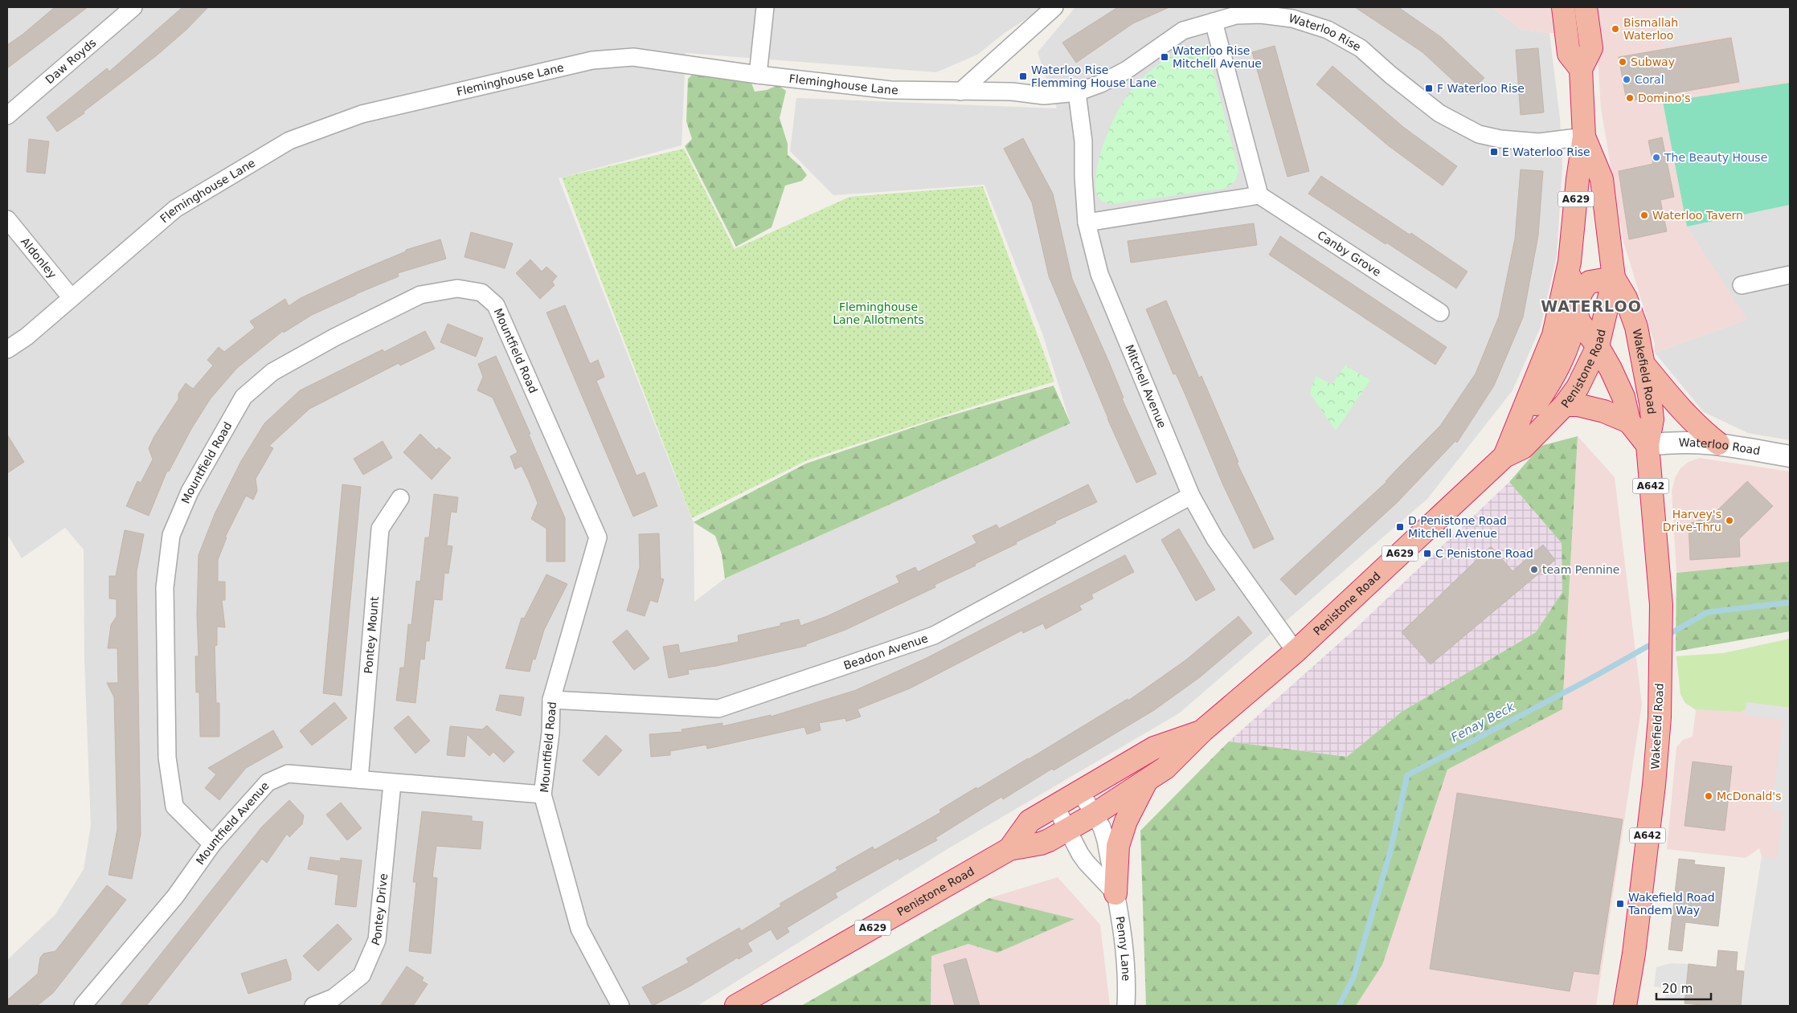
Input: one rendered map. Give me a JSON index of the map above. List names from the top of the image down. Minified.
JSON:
{"streets":{"highway":["A629","Penistone Road","Wakefield Road","A642"],"street":["Waterloo Rise","Daw Royds","Fleminghouse Lane","Canby Grove","Aldonley","Mountfield Road","Mitchell Avenue","Waterloo Road","Pontey Mount","Beadon Avenue","Mountfield Avenue","Pontey Drive","Penny Lane"]},"crossings":[["Waterloo Rise","Fleminghouse Lane"],["Waterloo Rise","A629"],["Waterloo Rise","Penistone Road"],["Waterloo Rise","Mitchell Avenue"],["Fleminghouse Lane","Aldonley"],["A629","Penistone Road"],["A629","Wakefield Road"],["Mountfield Road","Beadon Avenue"],["Mountfield Road","Mountfield Avenue"],["Penistone Road","Wakefield Road"],["Penistone Road","Mitchell Avenue"],["Penistone Road","Penny Lane"],["Wakefield Road","Waterloo Road"],["Mitchell Avenue","Beadon Avenue"],["Pontey Mount","Mountfield Avenue"],["Mountfield Avenue","Pontey Drive"]],"districts":["WATERLOO"],"water":["Fenay Beck"],"parks":["Fleminghouse Lane Allotments"],"places":{"other":["Bismallah Waterloo","Subway","Coral","Domino's","The Beauty House","Waterloo Tavern","Harvey's Drive-Thru","team Pennine","McDonald's"],"transit":["Waterloo Rise Mitchell Avenue","Waterloo Rise Flemming House Lane","F Waterloo Rise","E Waterloo Rise","D Penistone Road Mitchell Avenue","C Penistone Road","Wakefield Road Tandem Way"]},"scale_bar":"20 m"}
